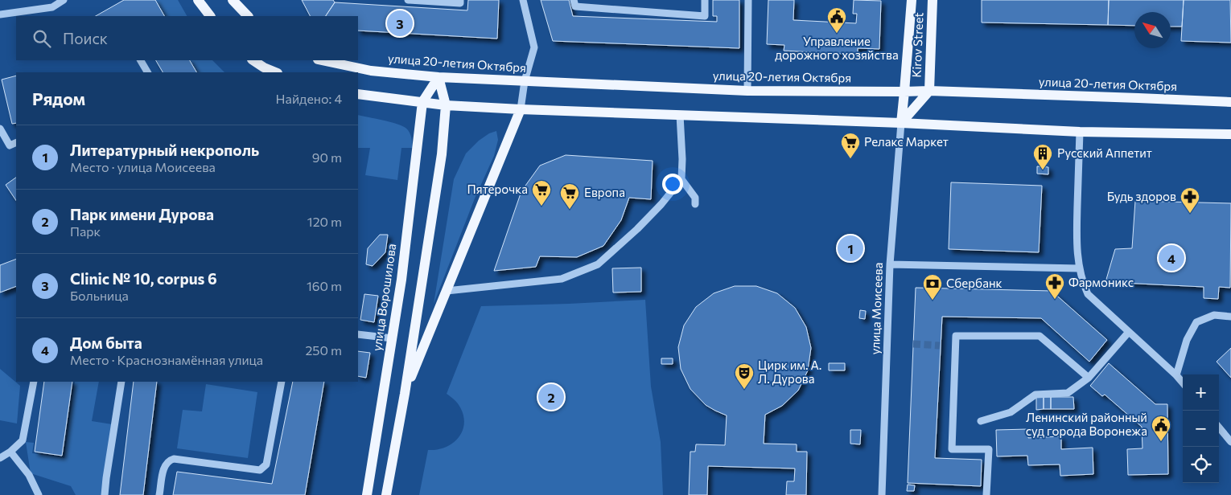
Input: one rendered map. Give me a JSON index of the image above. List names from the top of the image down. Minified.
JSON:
{"streets":{"main road":["Kirov Street","улица 20-летия Октября","улица Ворошилова"],"street":["улица Моисеева"]},"crossings":[["Kirov Street","улица 20-летия Октября"],["Kirov Street","улица Моисеева"]],"places":{"public building":["Управление дорожного хозяйства","Ленинский районный суд города Воронежа"],"supermarket":["Релакс Маркет","Пятерочка","Европа"],"building":["Русский Аппетит"],"pharmacy":["Будь здоров","Фармоникс"],"bank":["Сбербанк"],"theatre":["Цирк им. А. Л. Дурова"]},"north":"top left","page":{"pins":["3","1","4","2"],"search":"Поиск","heading":["Рядом","Найдено: 4"],"list":[{"mark":"1","name":"Литературный некрополь","note":"Место · улица Моисеева","value":"90 m"},{"mark":"2","name":"Парк имени Дурова","note":"Парк","value":"120 m"},{"mark":"3","name":"Clinic № 10, corpus 6","note":"Больница","value":"160 m"},{"mark":"4","name":"Дом быта","note":"Место · Краснознамённая улица","value":"250 m"}],"map_buttons":["+","−"]}}
